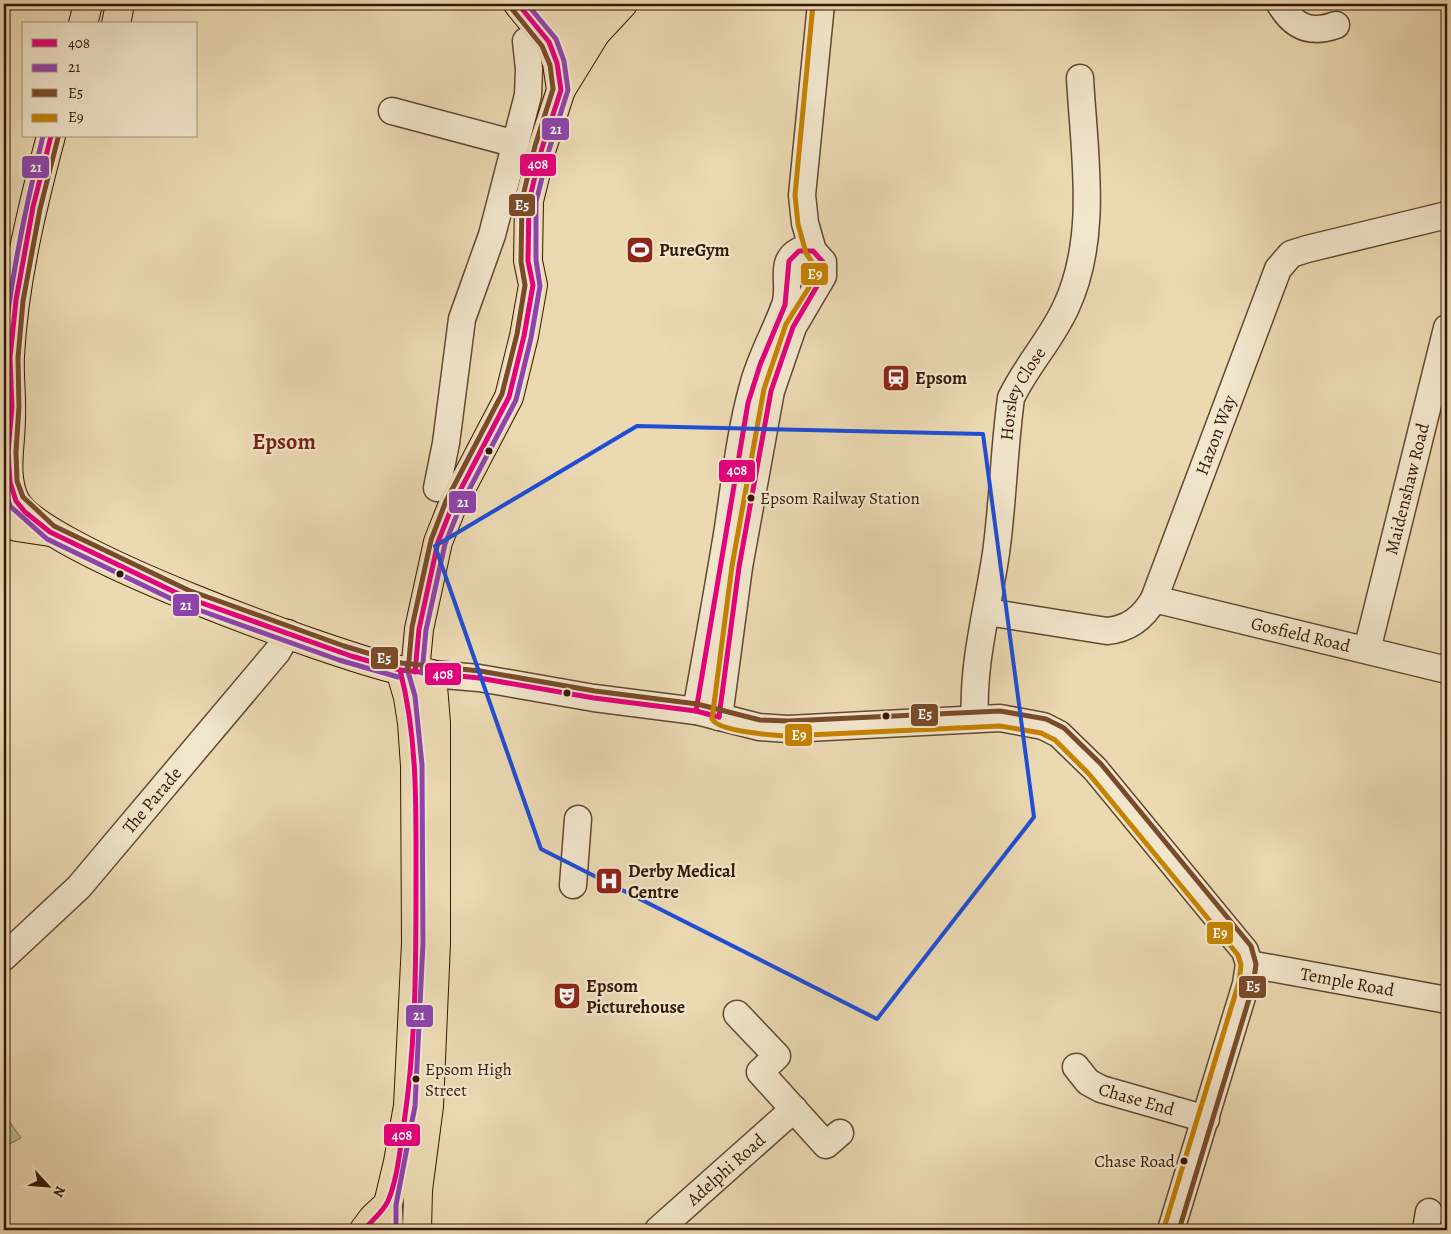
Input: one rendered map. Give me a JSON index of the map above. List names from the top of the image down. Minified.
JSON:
{"streets":{"street":["Horsley Close","Hazon Way","Maidenshaw Road","Gosfield Road","The Parade","Temple Road","Chase End","Adelphi Road"]},"crossings":[["Horsley Close","Hazon Way"],["Hazon Way","Gosfield Road"],["Maidenshaw Road","Gosfield Road"]],"districts":["Epsom"],"places":{"sports":["PureGym"],"station":["Epsom"],"other":["Epsom Railway Station","Epsom High Street","Chase Road"],"hospital":["Derby Medical Centre"],"theatre":["Epsom Picturehouse"]},"lines":["transit line 408","transit line 21","transit line E9","transit line E5"],"legend":["408","21","E5","E9"],"north":"bottom right"}
